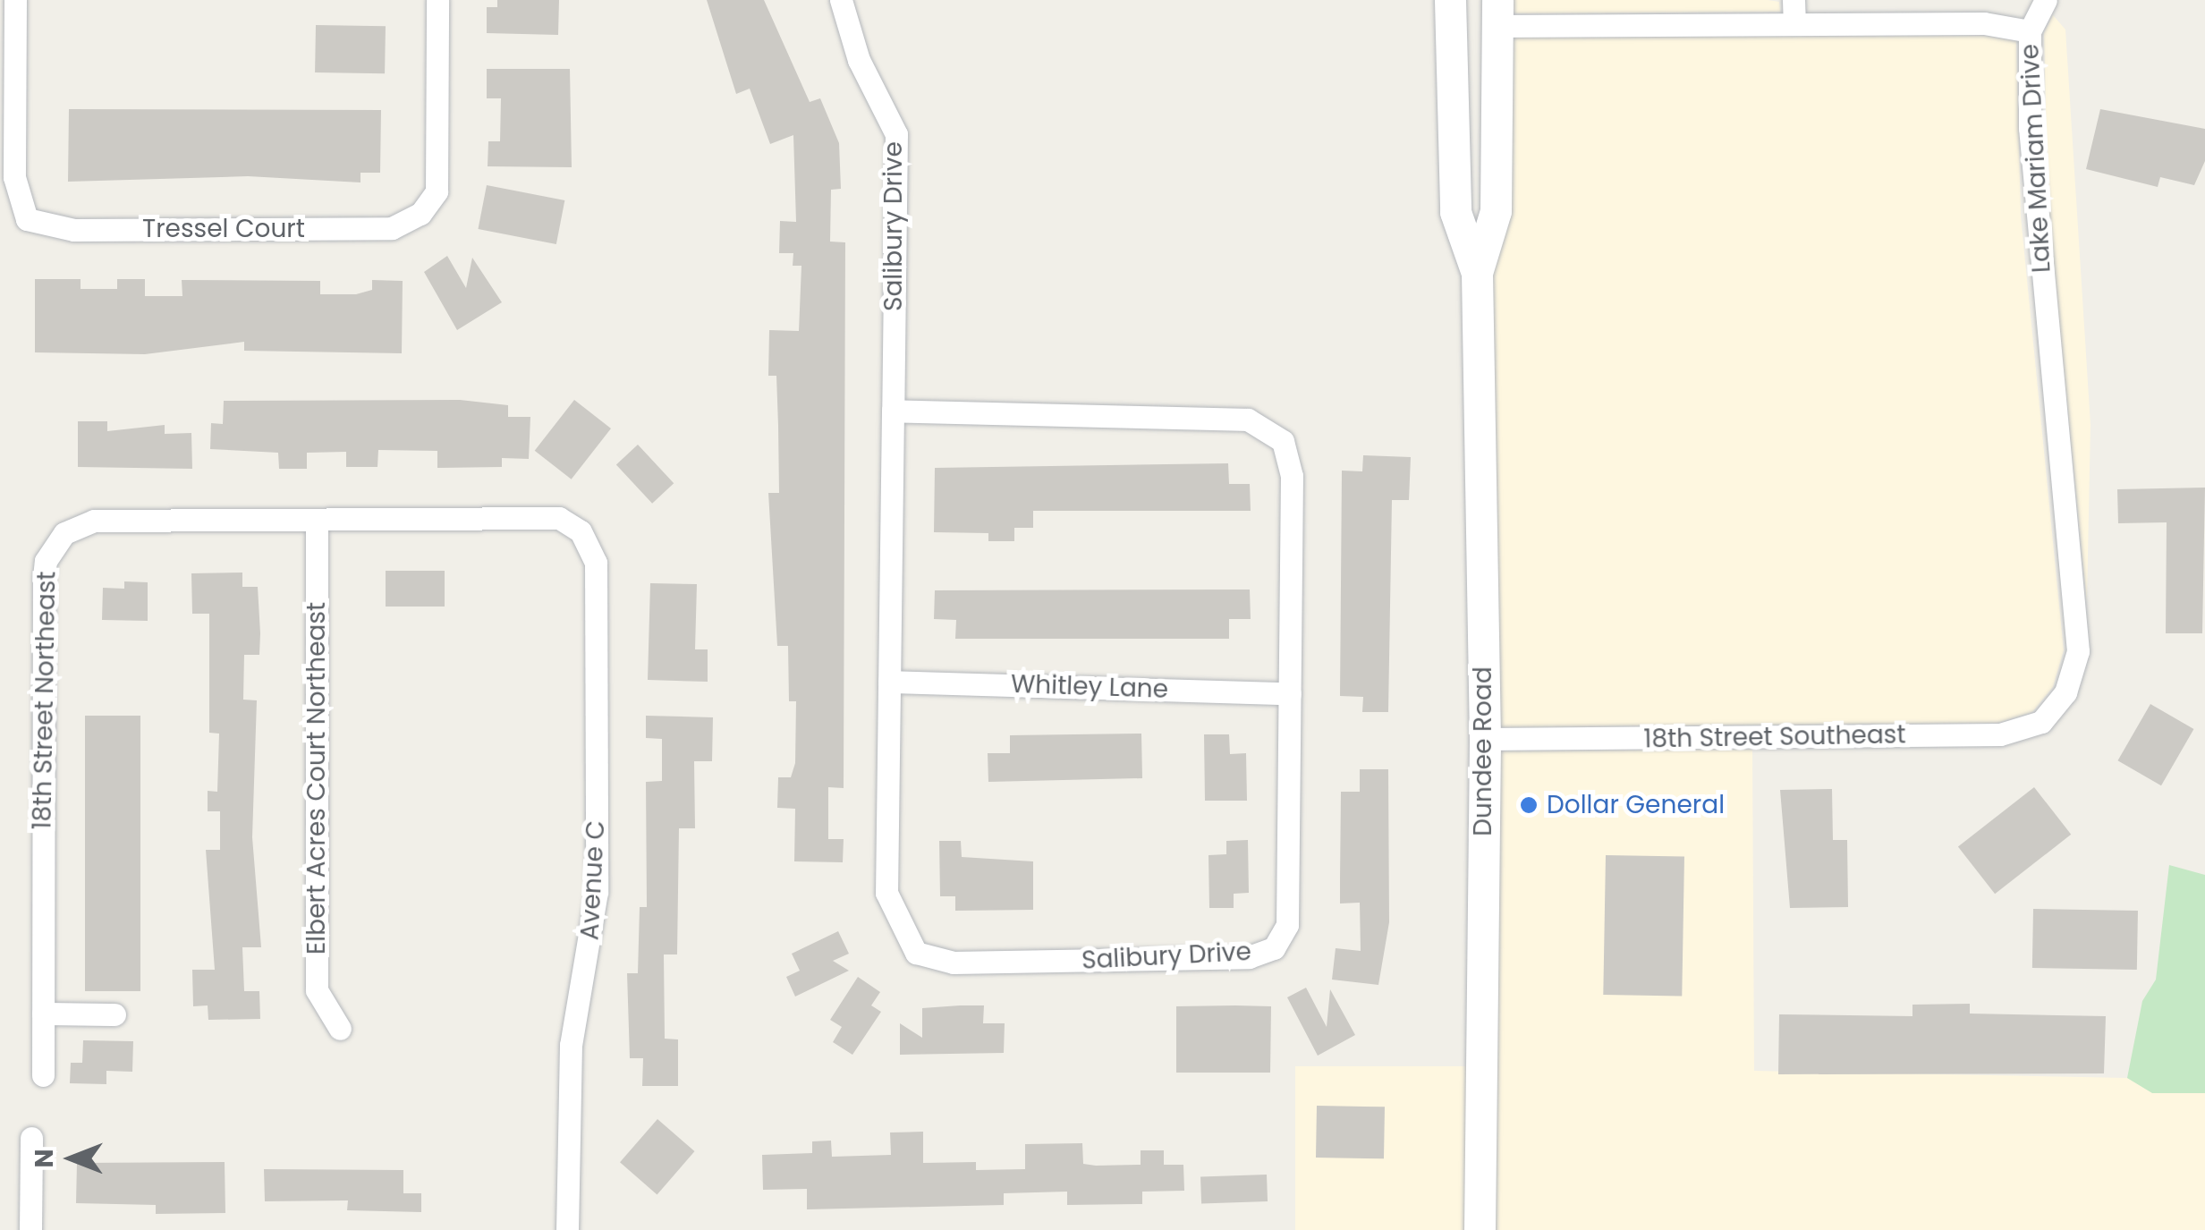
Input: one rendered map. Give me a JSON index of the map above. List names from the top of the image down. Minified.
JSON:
{"streets":{"main road":["Dundee Road"],"street":["Lake Mariam Drive","Salibury Drive","Tressel Court","Whitley Lane","18th Street Northeast","18th Street Southeast","Elbert Acres Court Northeast","Avenue C"]},"crossings":[["Lake Mariam Drive","18th Street Southeast"],["Lake Mariam Drive","Dundee Road"],["Salibury Drive","Whitley Lane"],["18th Street Northeast","Elbert Acres Court Northeast"],["18th Street Northeast","Avenue C"],["18th Street Southeast","Dundee Road"]],"places":["Dollar General"],"north":"left"}
